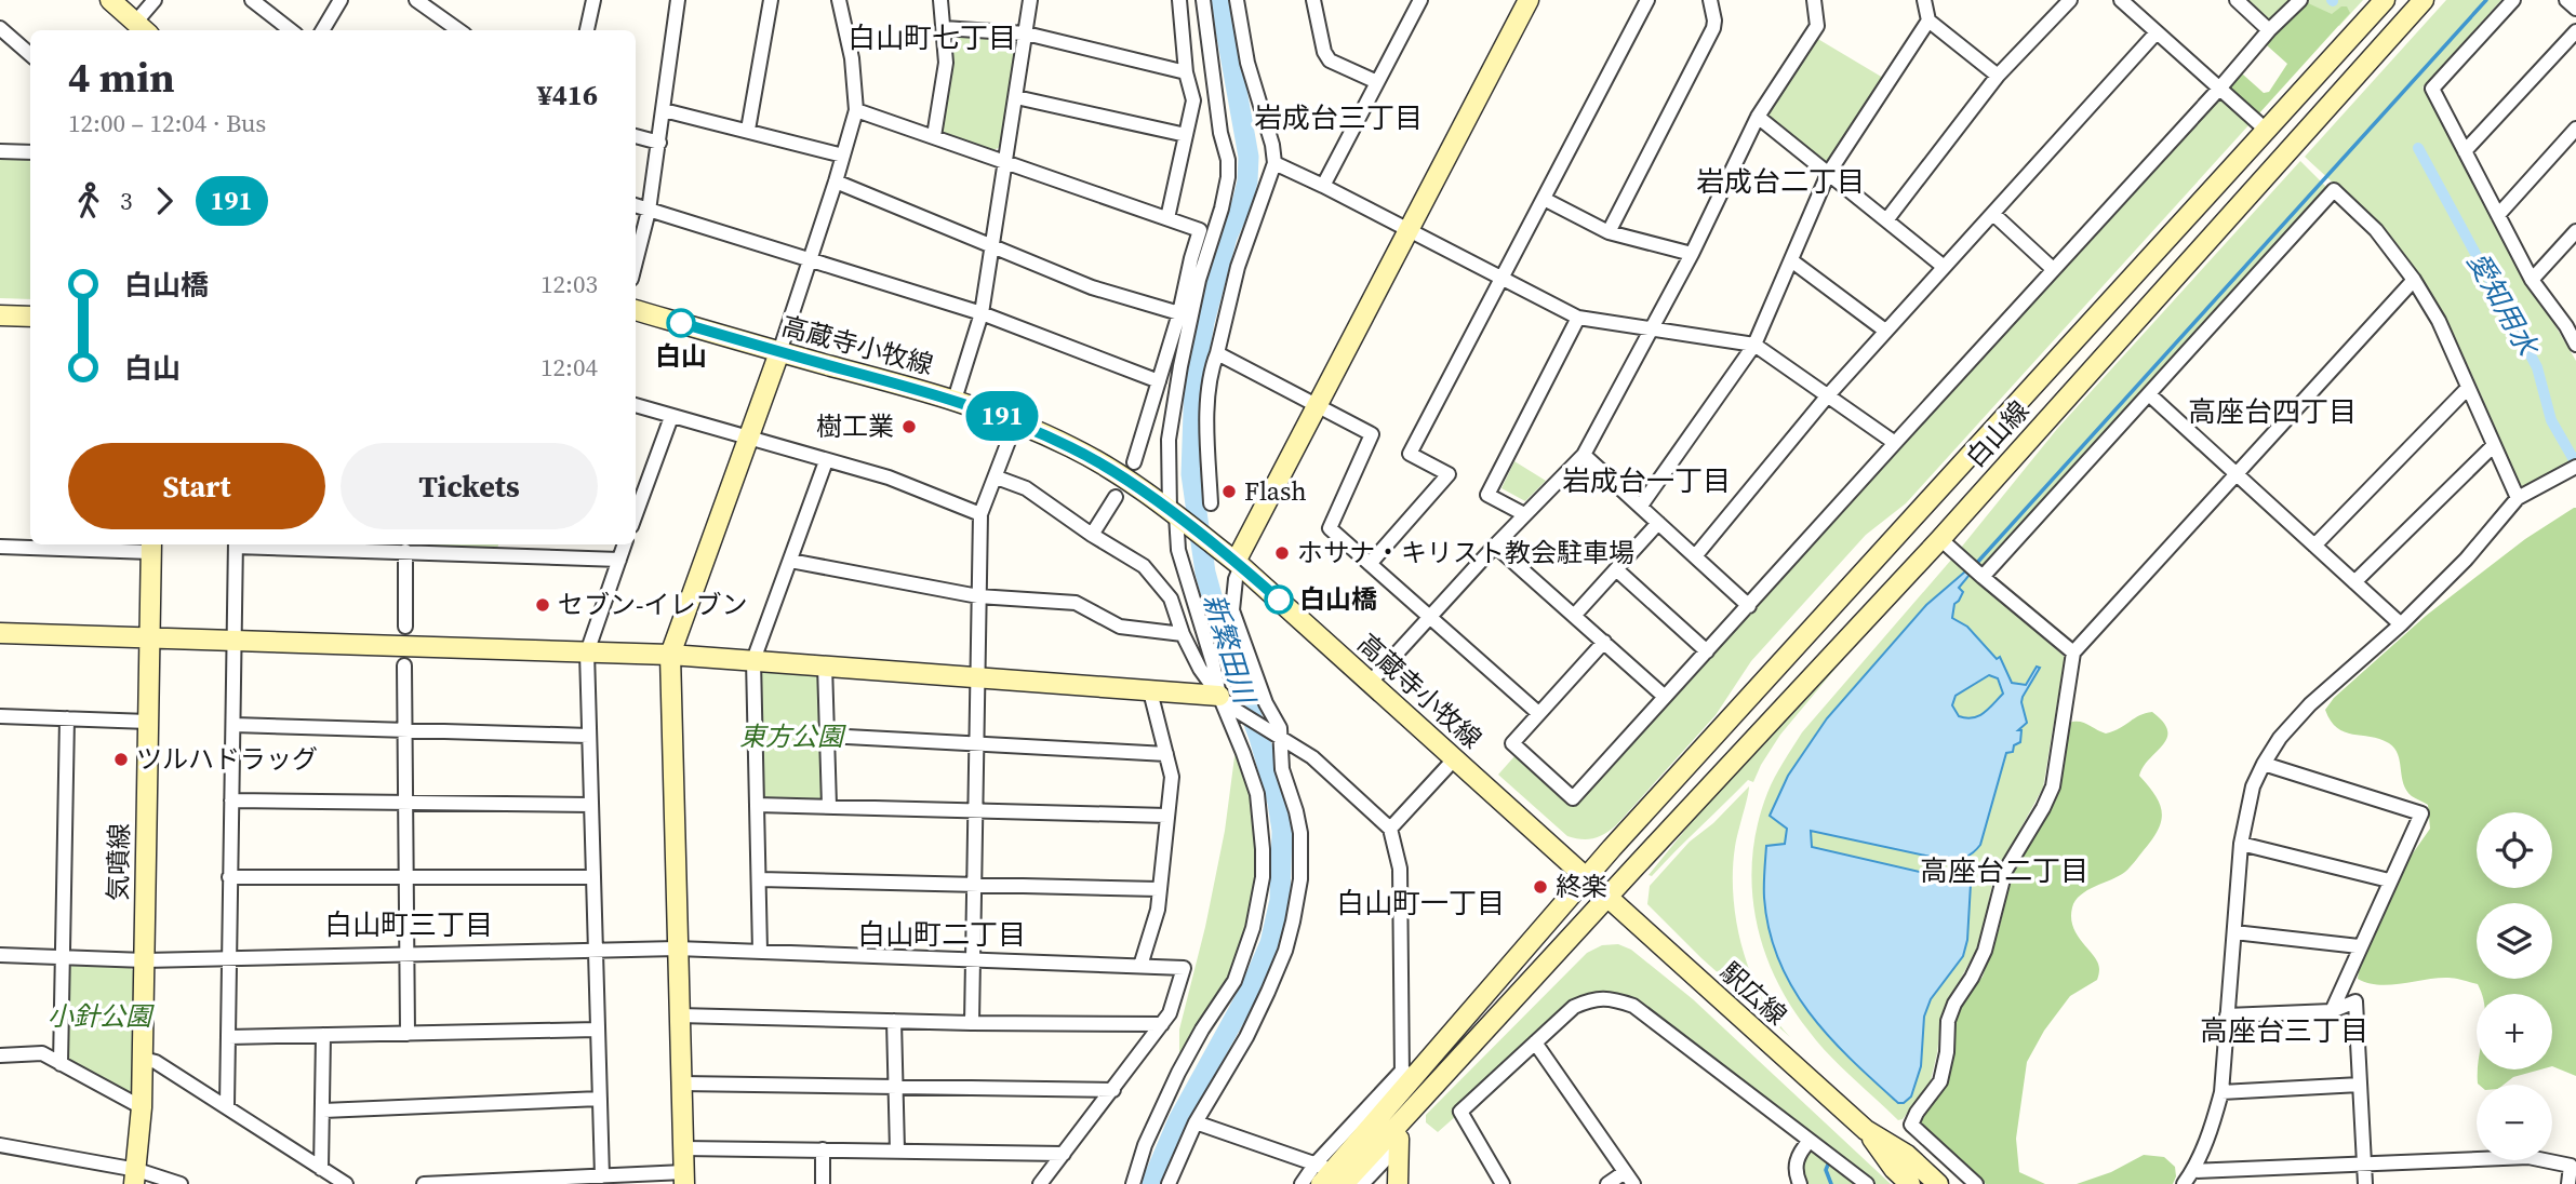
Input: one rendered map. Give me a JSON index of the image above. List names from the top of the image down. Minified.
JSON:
{"streets":{"street":["高蔵寺小牧線","白山線","気噴線","駅広線"]},"crossings":[["高蔵寺小牧線","白山線"],["高蔵寺小牧線","駅広線"],["白山線","駅広線"]],"districts":["白山町七丁目","岩成台三丁目","岩成台二丁目","高座台四丁目","岩成台一丁目","高座台二丁目","白山町一丁目","白山町三丁目","白山町二丁目","高座台三丁目"],"water":["愛知用水","新繁田川"],"parks":["東方公園","小針公園"],"places":["白山","樹工業","Flash","ホサナ・キリスト教会駐車場","白山橋","セブン-イレブン","ツルハドラッグ","終楽"],"lines":["bus line 191"],"page":{"on_map":"191","heading":["4 min","12:00 – 12:04 · Bus","¥416"],"legs":["3","191"],"list":[{"name":"白山橋","value":"12:03"},{"name":"白山","value":"12:04"}],"buttons":["Start","Tickets"],"map_buttons":["+","−"]}}
